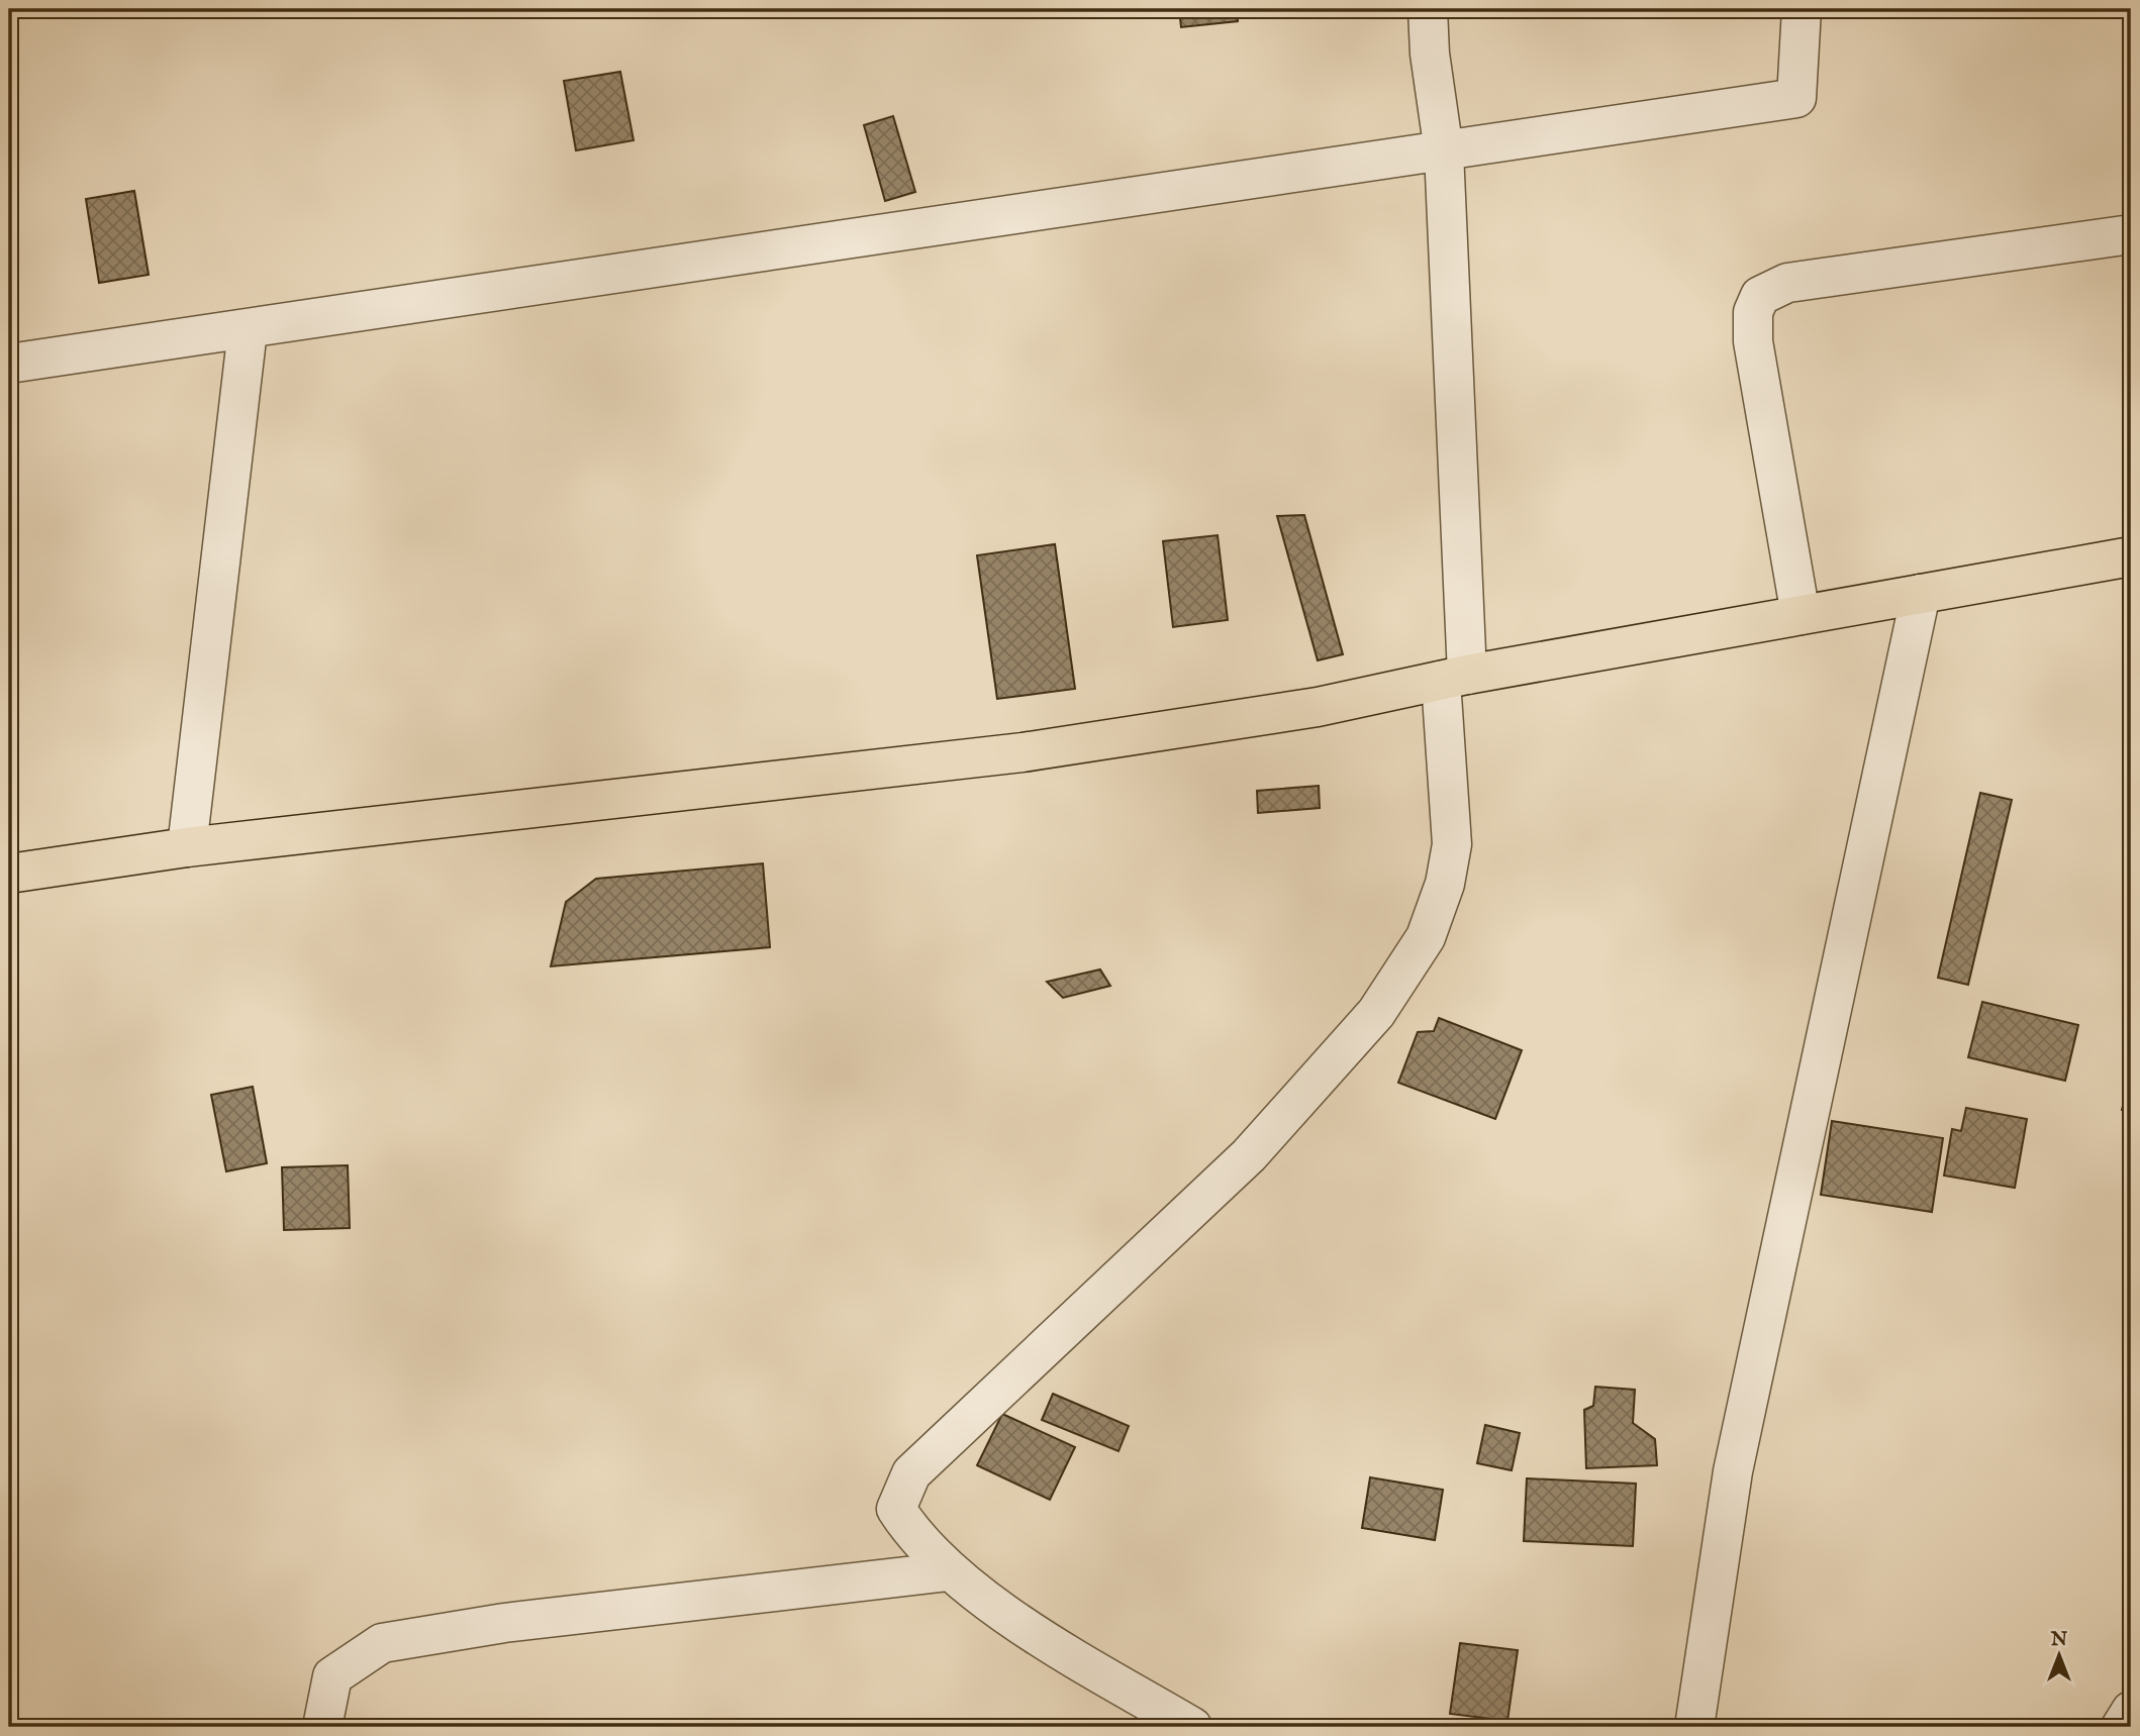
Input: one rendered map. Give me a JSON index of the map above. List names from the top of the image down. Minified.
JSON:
{"north":"top"}
